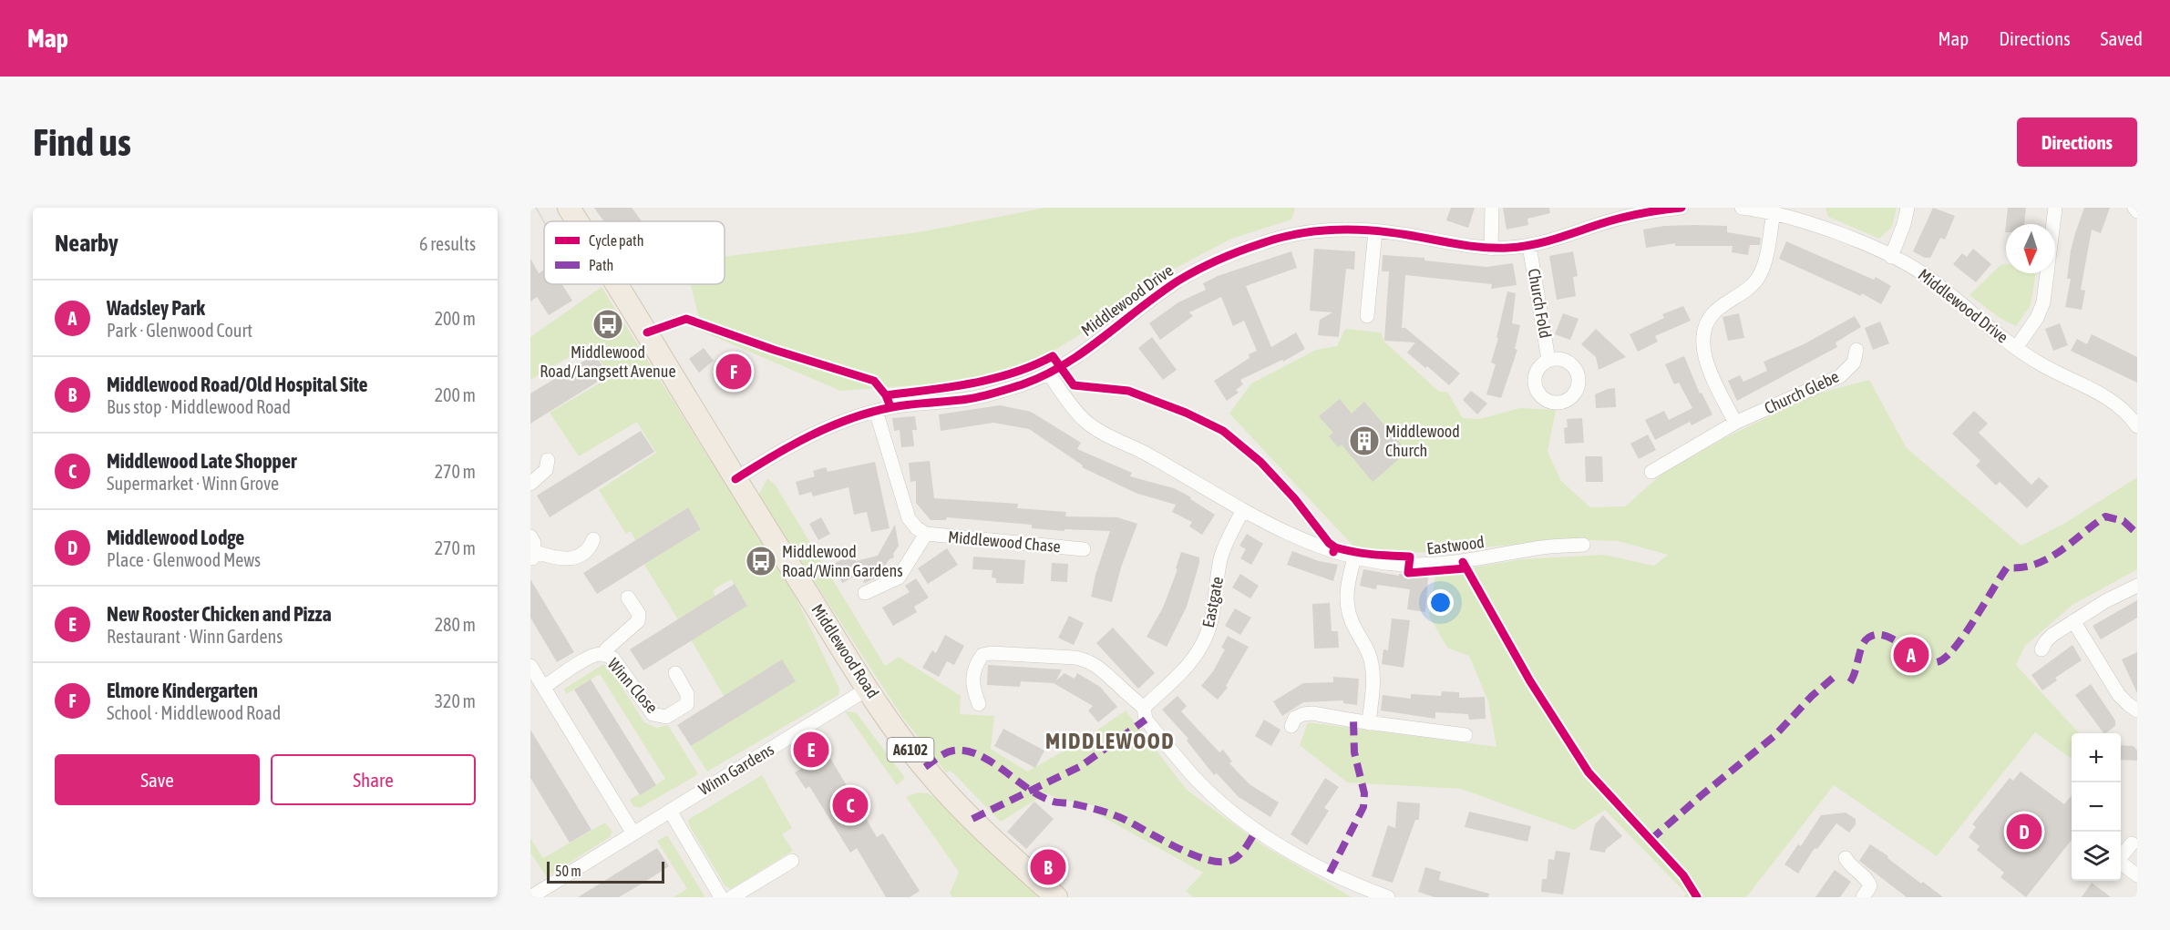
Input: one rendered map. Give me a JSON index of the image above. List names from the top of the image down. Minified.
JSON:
{"streets":{"main road":["Middlewood Road","A6102"],"street":["Middlewood Drive","Church Fold","Church Glebe","Middlewood Chase","Eastwood","Eastgate","Winn Close","Winn Gardens"]},"crossings":[["Middlewood Drive","Church Fold"],["Middlewood Drive","Middlewood Chase"],["Middlewood Drive","Eastwood"],["Middlewood Drive","Middlewood Road"],["Eastwood","Eastgate"],["Middlewood Road","Winn Gardens"]],"districts":["MIDDLEWOOD"],"places":{"bus stop":["Middlewood Road/Langsett Avenue","Middlewood Road/Winn Gardens"],"building":["Middlewood Church"]},"legend":["Cycle path","Path"],"scale_bar":"50 m","north":"bottom","page":{"header":"Map","nav":["Map","Directions","Saved"],"buttons":["Directions",["Save","Share"]],"title":"Find us","heading":["Nearby","6 results"],"list":[{"mark":"A","name":"Wadsley Park","note":"Park · Glenwood Court","value":"200 m"},{"mark":"B","name":"Middlewood Road/Old Hospital Site","note":"Bus stop · Middlewood Road","value":"200 m"},{"mark":"C","name":"Middlewood Late Shopper","note":"Supermarket · Winn Grove","value":"270 m"},{"mark":"D","name":"Middlewood Lodge","note":"Place · Glenwood Mews","value":"270 m"},{"mark":"E","name":"New Rooster Chicken and Pizza","note":"Restaurant · Winn Gardens","value":"280 m"},{"mark":"F","name":"Elmore Kindergarten","note":"School · Middlewood Road","value":"320 m"}],"pins":["F","A","E","C","D","B"],"map_buttons":["+","−"],"scale":"50 m"}}
